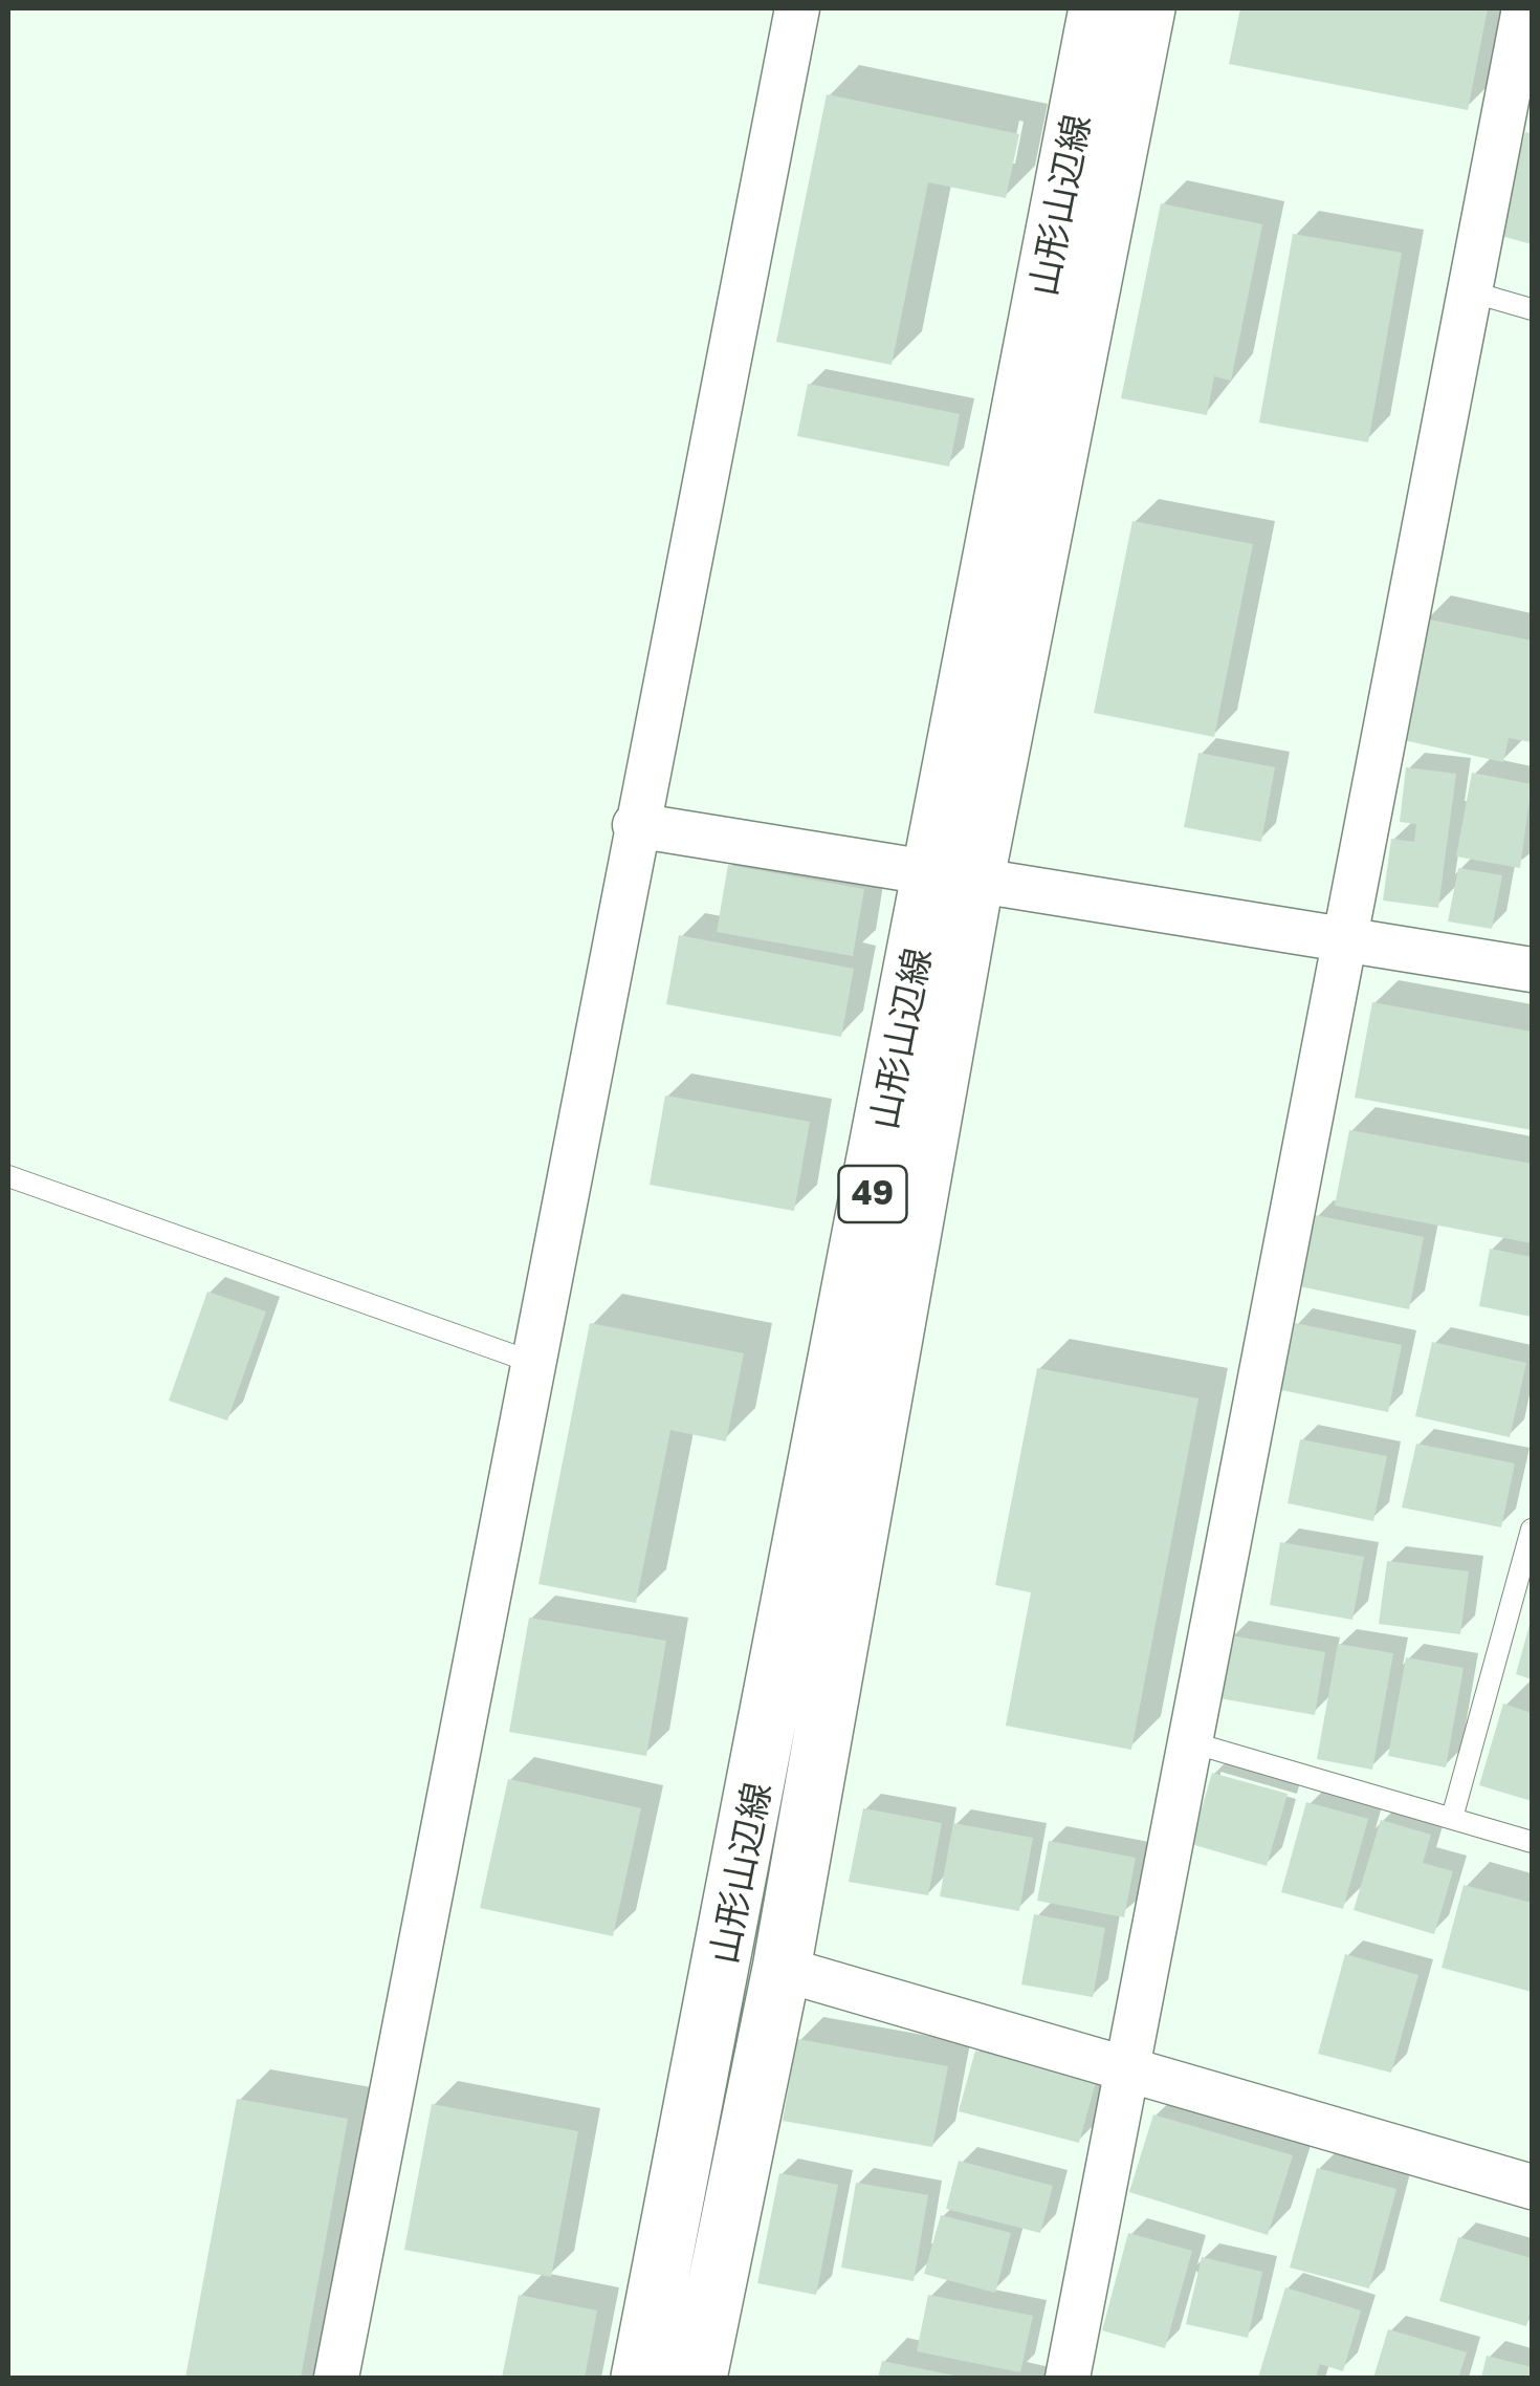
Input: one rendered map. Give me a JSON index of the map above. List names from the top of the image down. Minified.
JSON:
{"streets":{"main road":["山形山辺線","49"]}}
